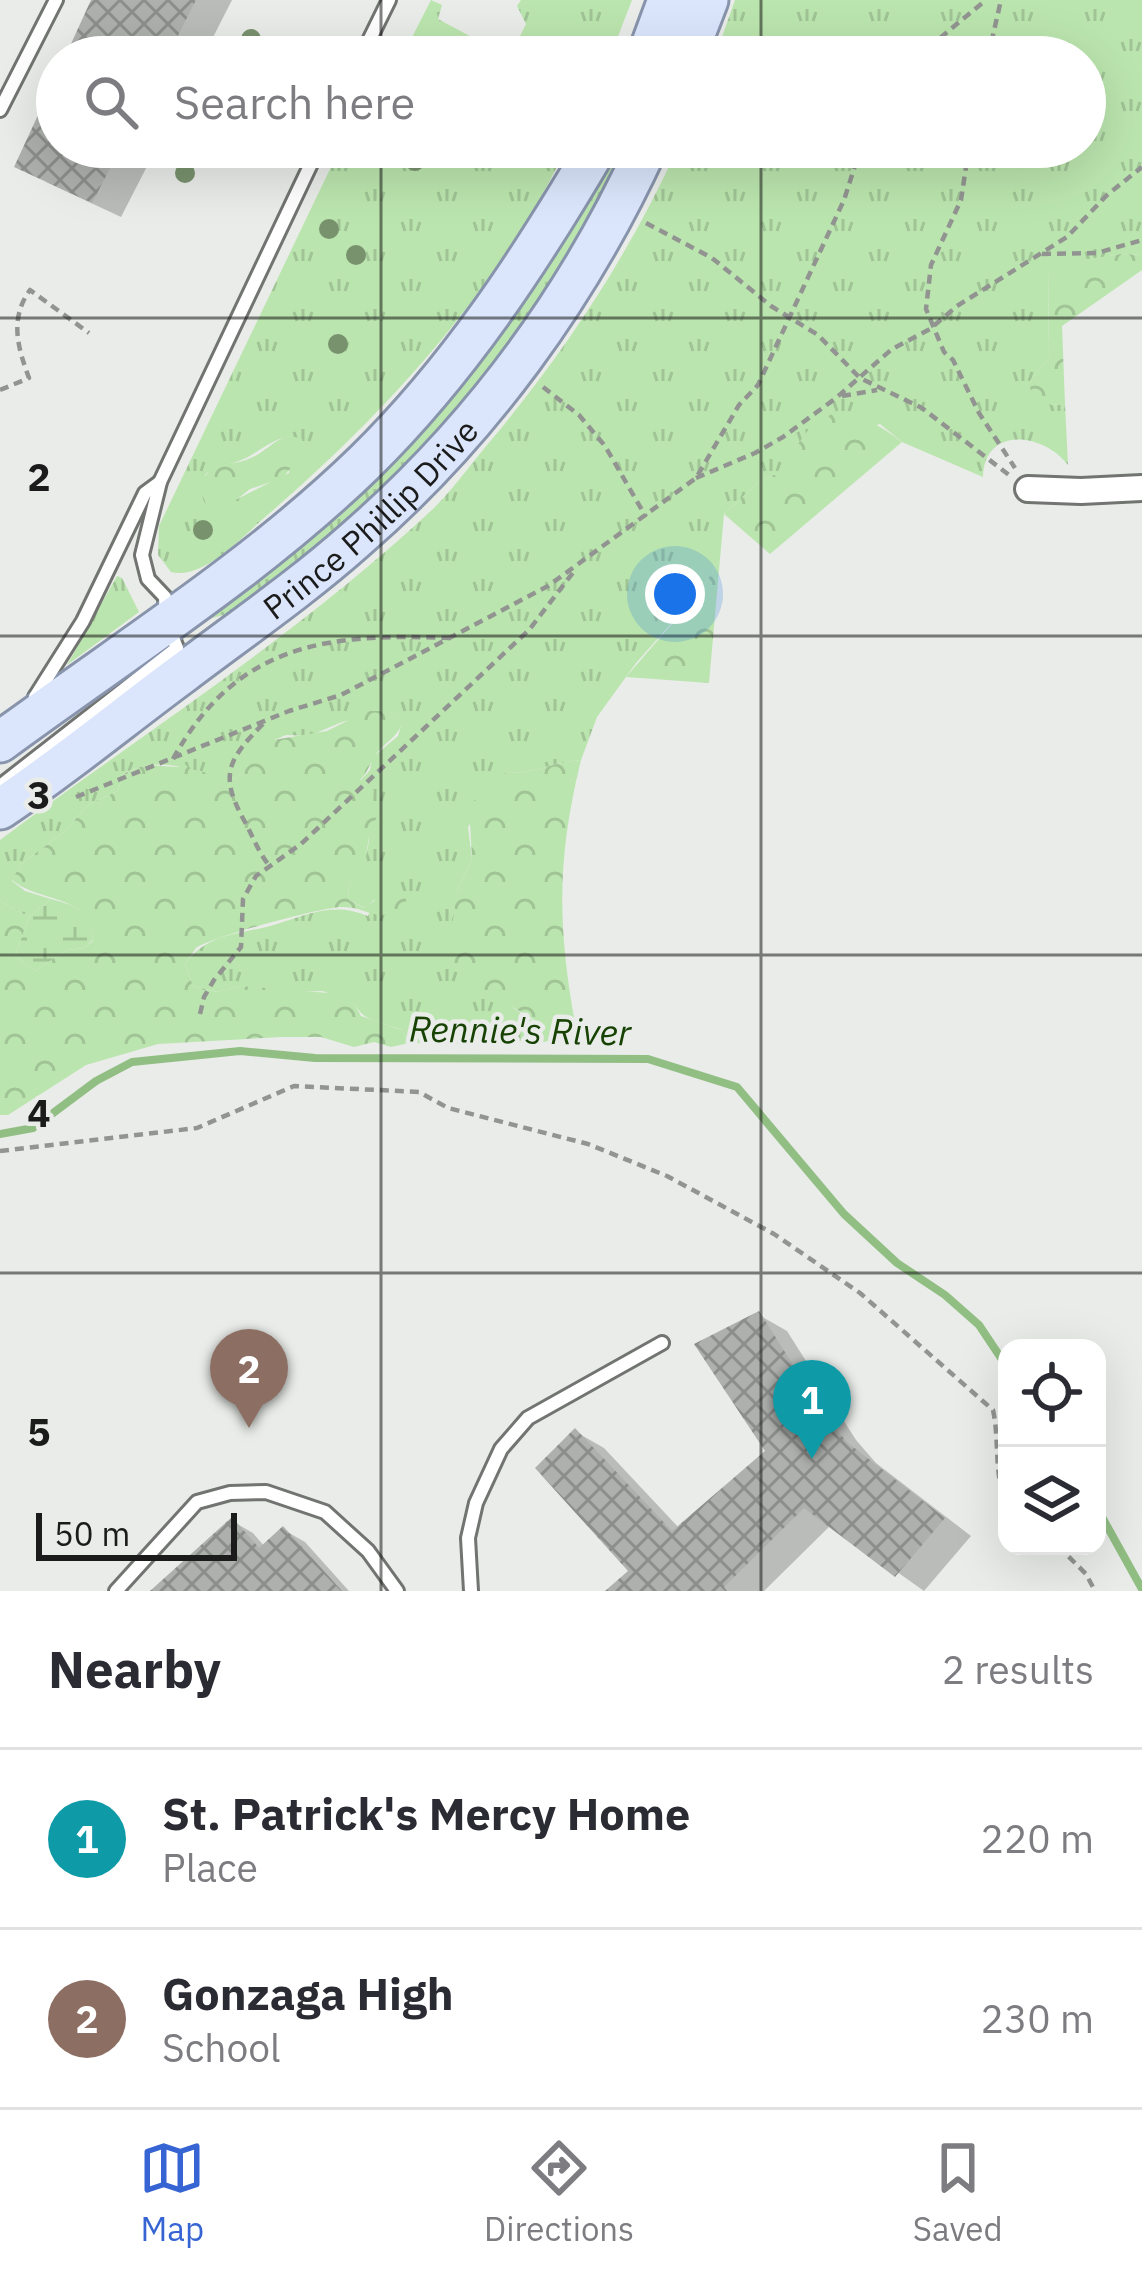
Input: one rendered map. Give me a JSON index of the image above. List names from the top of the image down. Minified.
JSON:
{"streets":{"main road":["Prince Phillip Drive"]},"water":["Rennie's River"],"scale_bar":"50 m","page":{"search":"Search here","pins":["2","1"],"scale":"50 m","heading":["Nearby","2 results"],"list":[{"mark":"1","name":"St. Patrick's Mercy Home","note":"Place","value":"220 m"},{"mark":"2","name":"Gonzaga High","note":"School","value":"230 m"}],"nav":["Map","Directions","Saved"]},"grid":{"rows":["2","3","4","5"]}}
